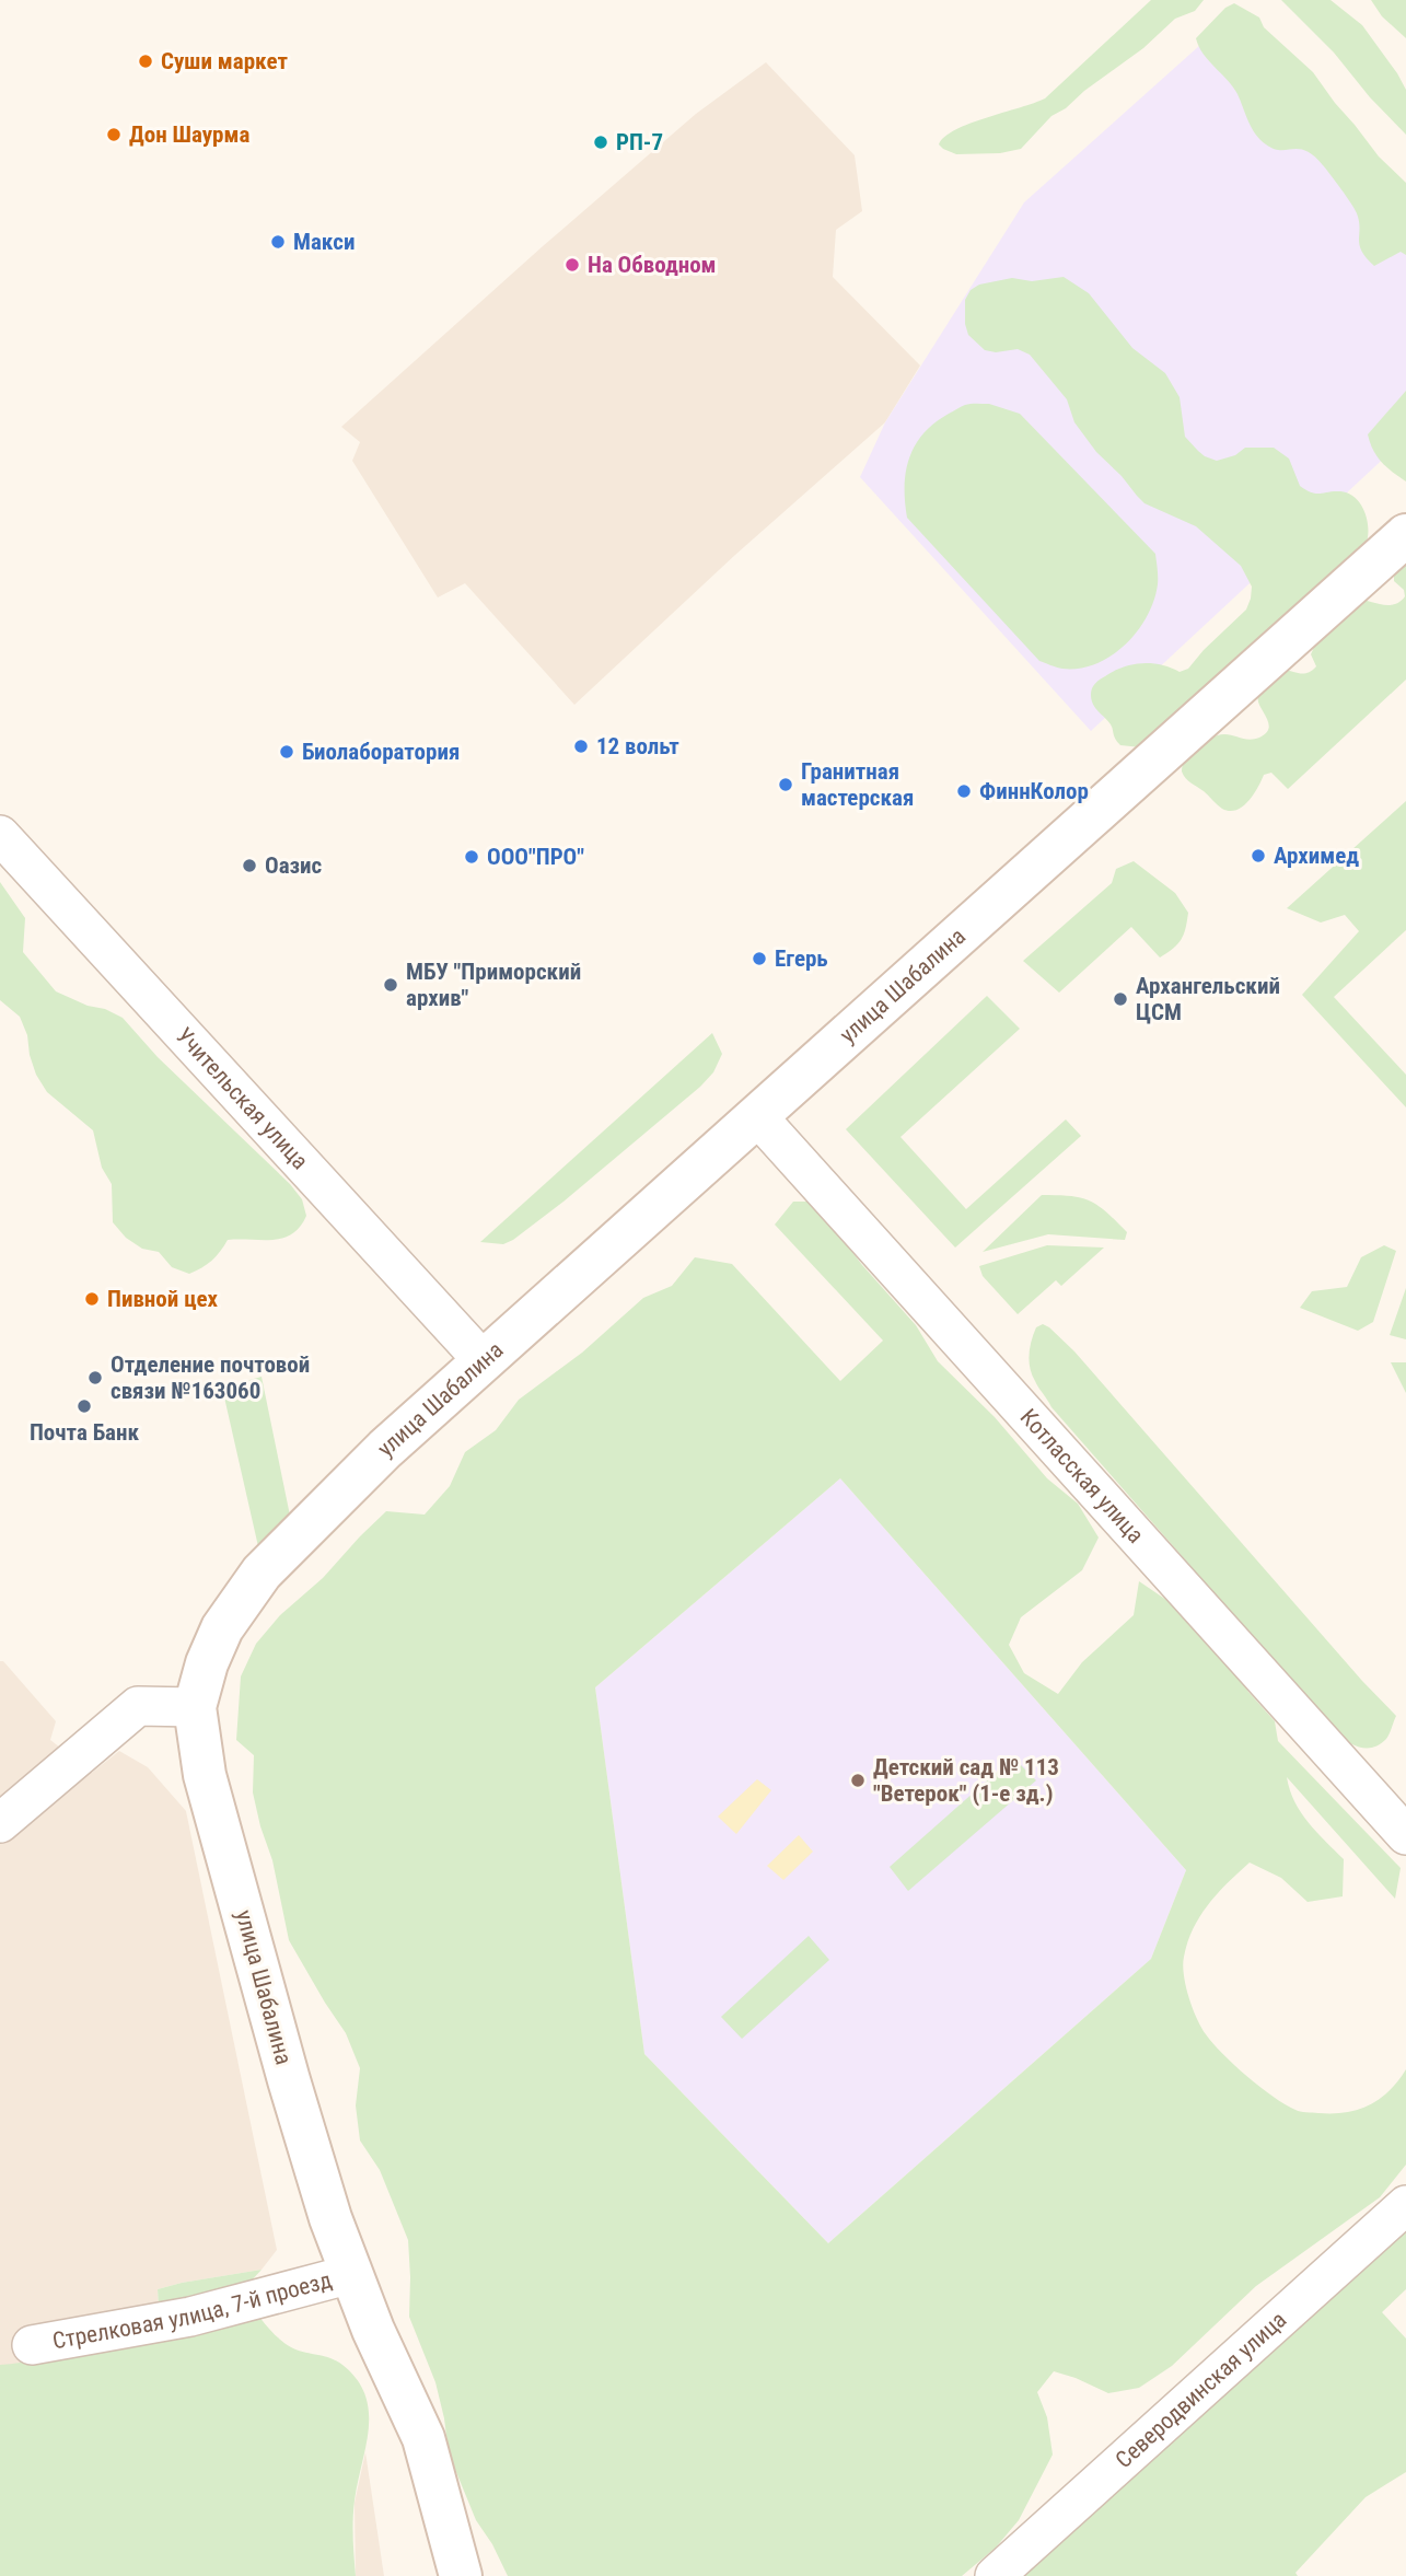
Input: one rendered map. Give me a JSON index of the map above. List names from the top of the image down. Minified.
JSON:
{"streets":{"street":["улица Шабалина","Учительская улица","Котласская улица","Стрелковая улица, 7-й проезд","Северодвинская улица"]},"crossings":[["улица Шабалина","Учительская улица"],["улица Шабалина","Котласская улица"],["улица Шабалина","Стрелковая улица, 7-й проезд"]],"places":["Суши маркет","Дон Шаурма","РП-7","Макси","На Обводном","12 вольт","Биолаборатория","Гранитная мастерская","ФиннКолор","Архимед","ООО\"ПРО\"","Оазис","Егерь","МБУ \"Приморский архив\"","Архангельский ЦСМ","Пивной цех","Отделение почтовой связи №163060","Почта Банк","Детский сад № 113 \"Ветерок\" (1-е зд.)"]}
